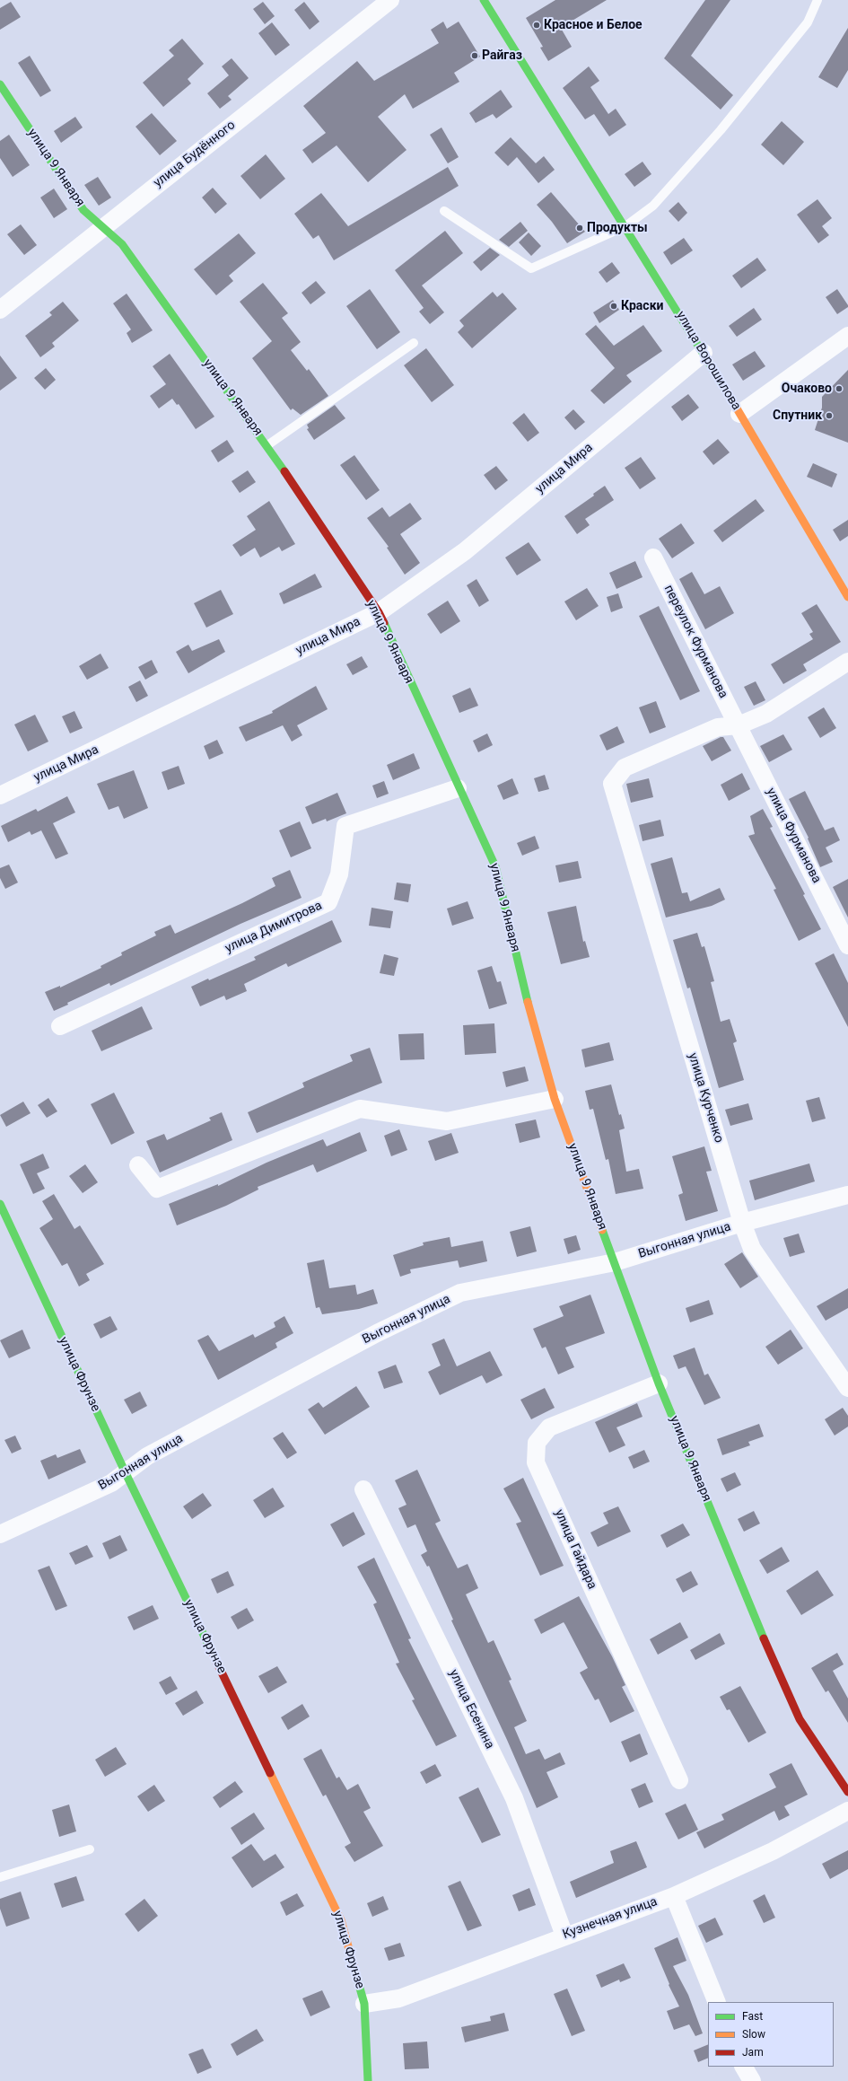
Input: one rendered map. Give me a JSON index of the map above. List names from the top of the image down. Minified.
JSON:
{"streets":{"street":["улица Будённого","улица 9 Января","улица Ворошилова","улица Мира","переулок Фурманова","улица Фурманова","улица Димитрова","улица Курченко","Выгонная улица","улица Фрунзе","улица Гайдара","улица Есенина","Кузнечная улица"]},"crossings":[["улица Будённого","улица 9 Января"],["улица 9 Января","улица Мира"],["улица 9 Января","улица Димитрова"],["улица 9 Января","Выгонная улица"],["улица 9 Января","улица Гайдара"],["улица Ворошилова","улица Мира"],["переулок Фурманова","улица Фурманова"],["переулок Фурманова","улица Курченко"],["улица Фурманова","улица Курченко"],["улица Курченко","Выгонная улица"],["Выгонная улица","улица Фрунзе"],["улица Фрунзе","Кузнечная улица"],["улица Есенина","Кузнечная улица"]],"places":["Красное и Белое","Райгаз","Продукты","Краски","Очаково","Спутник"],"legend":["Fast","Slow","Jam"]}
